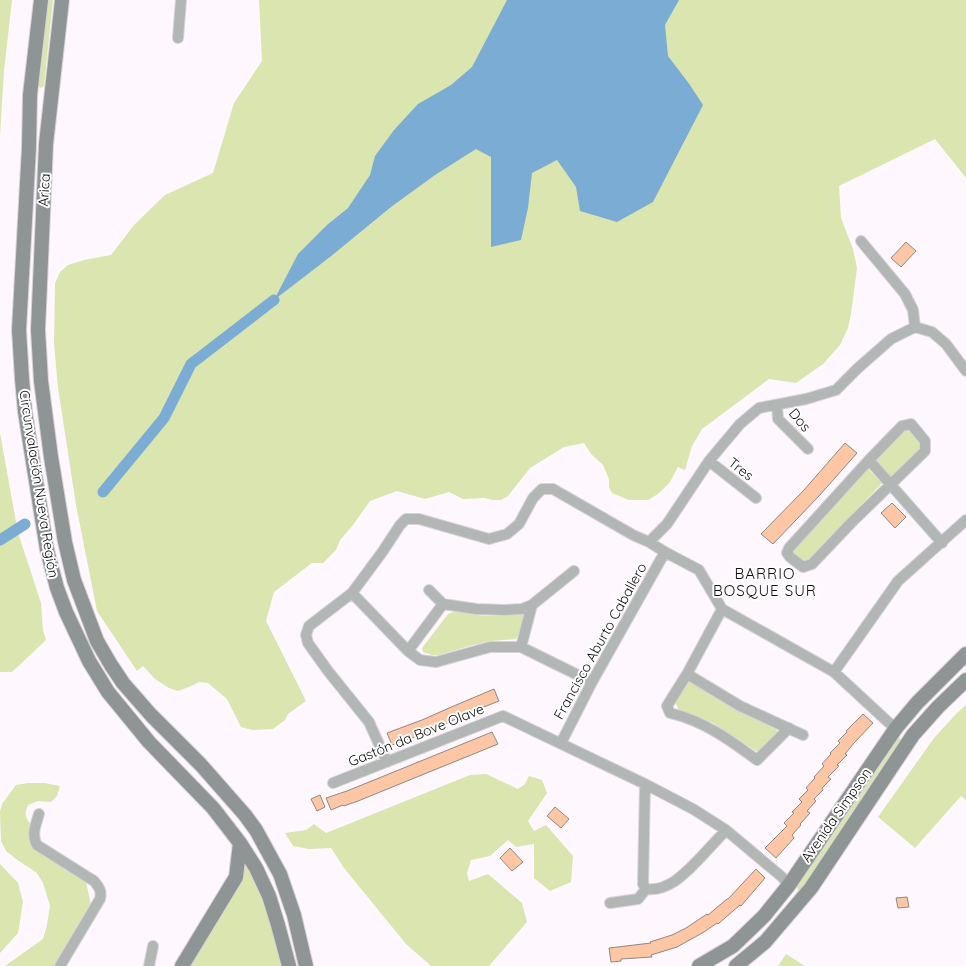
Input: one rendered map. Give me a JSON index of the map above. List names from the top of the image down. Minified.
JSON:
{"streets":{"main road":["Arica","Circunvalación Nueva Región","Avenida Simpson"],"street":["Dos","Tres","Francisco Aburto Caballero","Gastón da Bove Olave"]},"crossings":[["Arica","Circunvalación Nueva Región"],["Francisco Aburto Caballero","Gastón da Bove Olave"],["Gastón da Bove Olave","Avenida Simpson"]],"districts":["BARRIO BOSQUE SUR"]}
